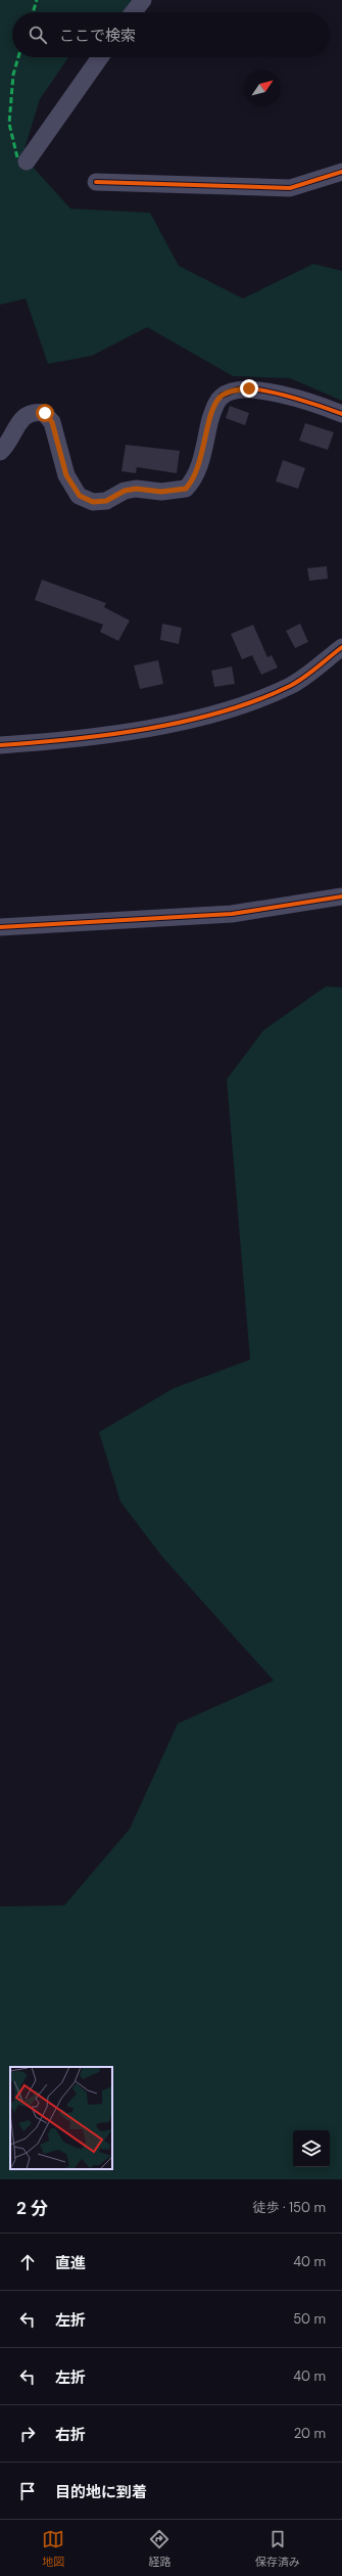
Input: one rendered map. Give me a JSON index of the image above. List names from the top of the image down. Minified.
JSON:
{"north":"top right","page":{"search":"ここで検索","heading":["2 分","徒歩 · 150 m"],"list":[["直進","40 m"],["左折","50 m"],["左折","40 m"],["右折","20 m"],"目的地に到着"],"nav":["地図","経路","保存済み"]}}
